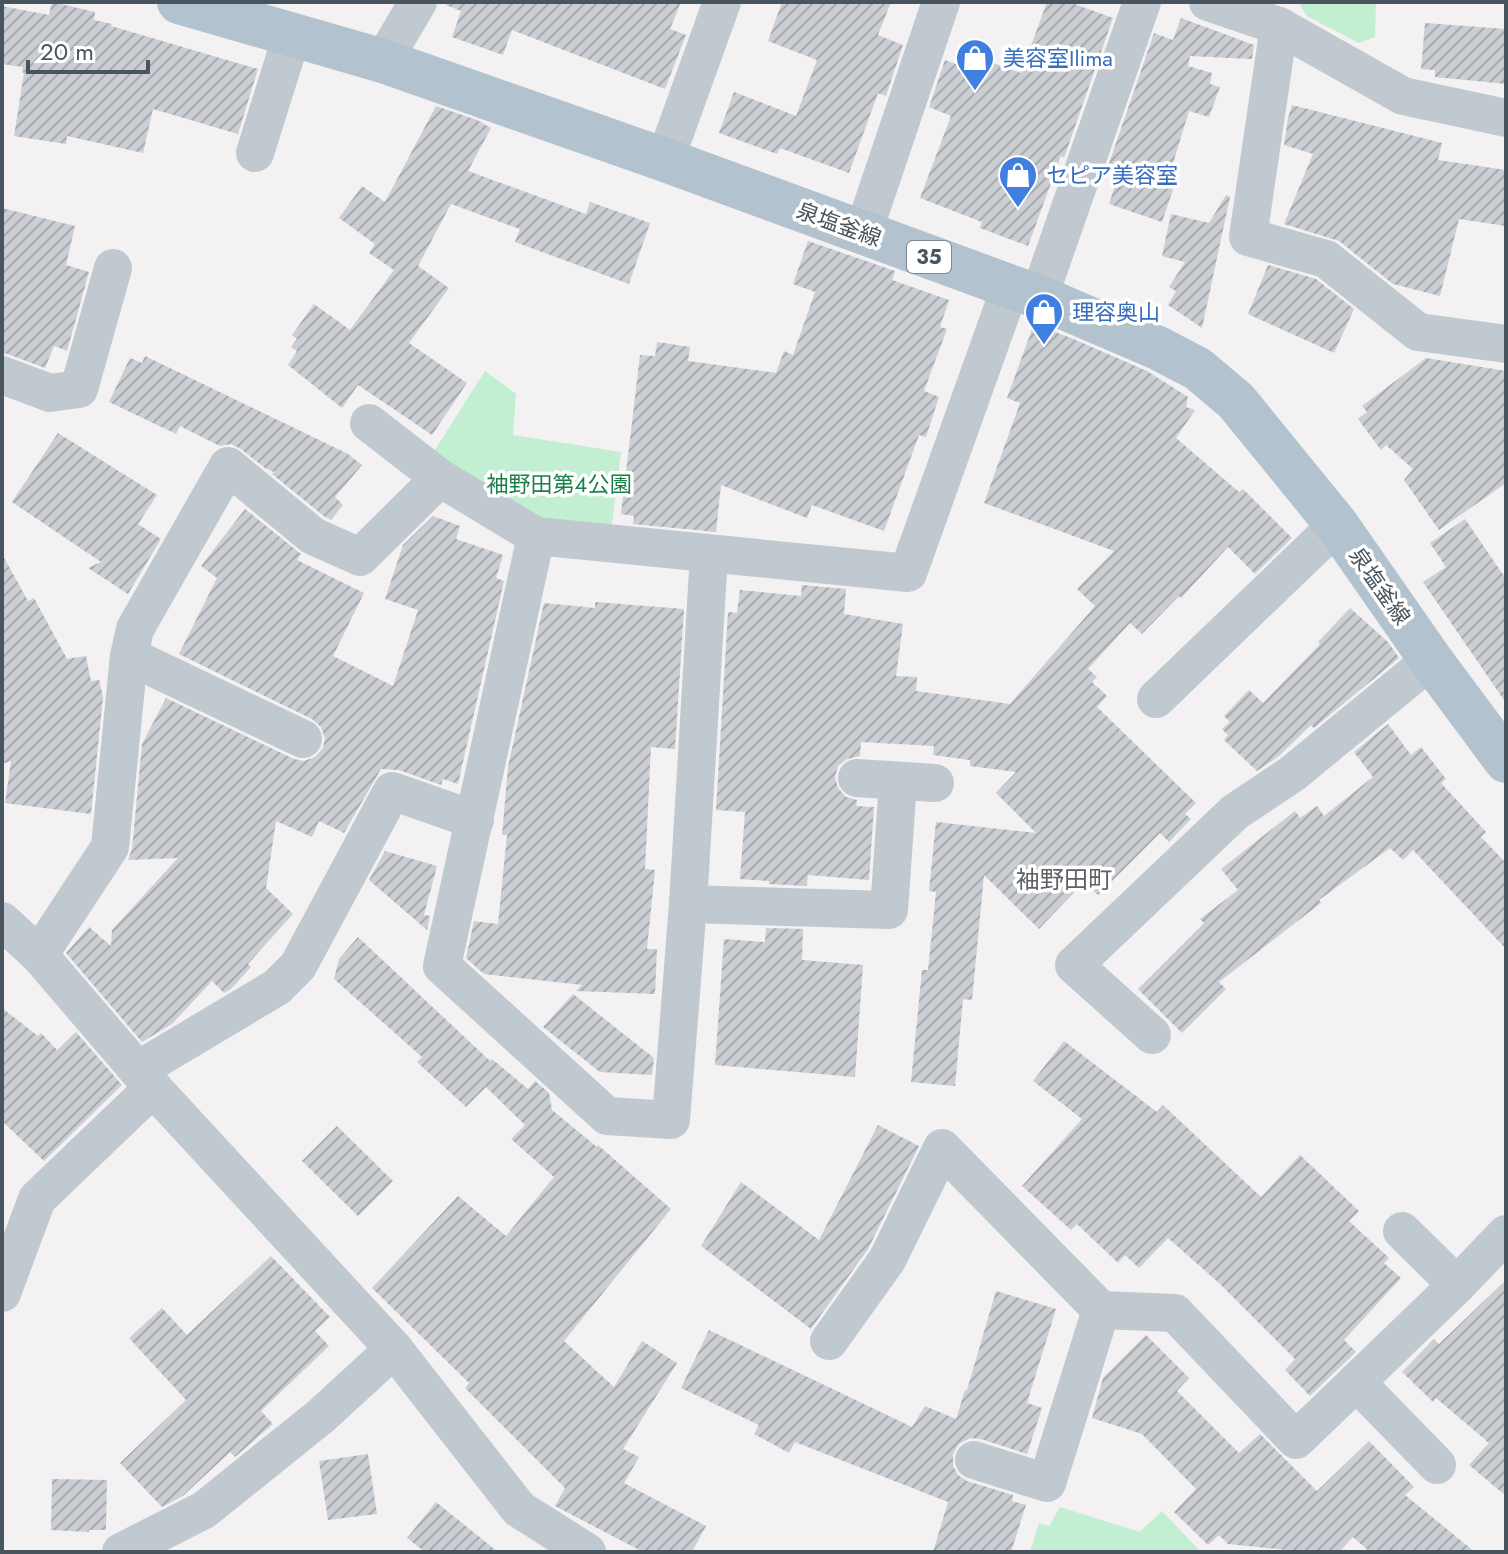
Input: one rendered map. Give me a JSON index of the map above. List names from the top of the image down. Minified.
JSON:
{"streets":{"main road":["泉塩釜線","35"]},"districts":["袖野田町"],"parks":["袖野田第4公園"],"places":{"shop":["美容室Ilima","セピア美容室","理容奥山"]},"scale_bar":"20 m"}
